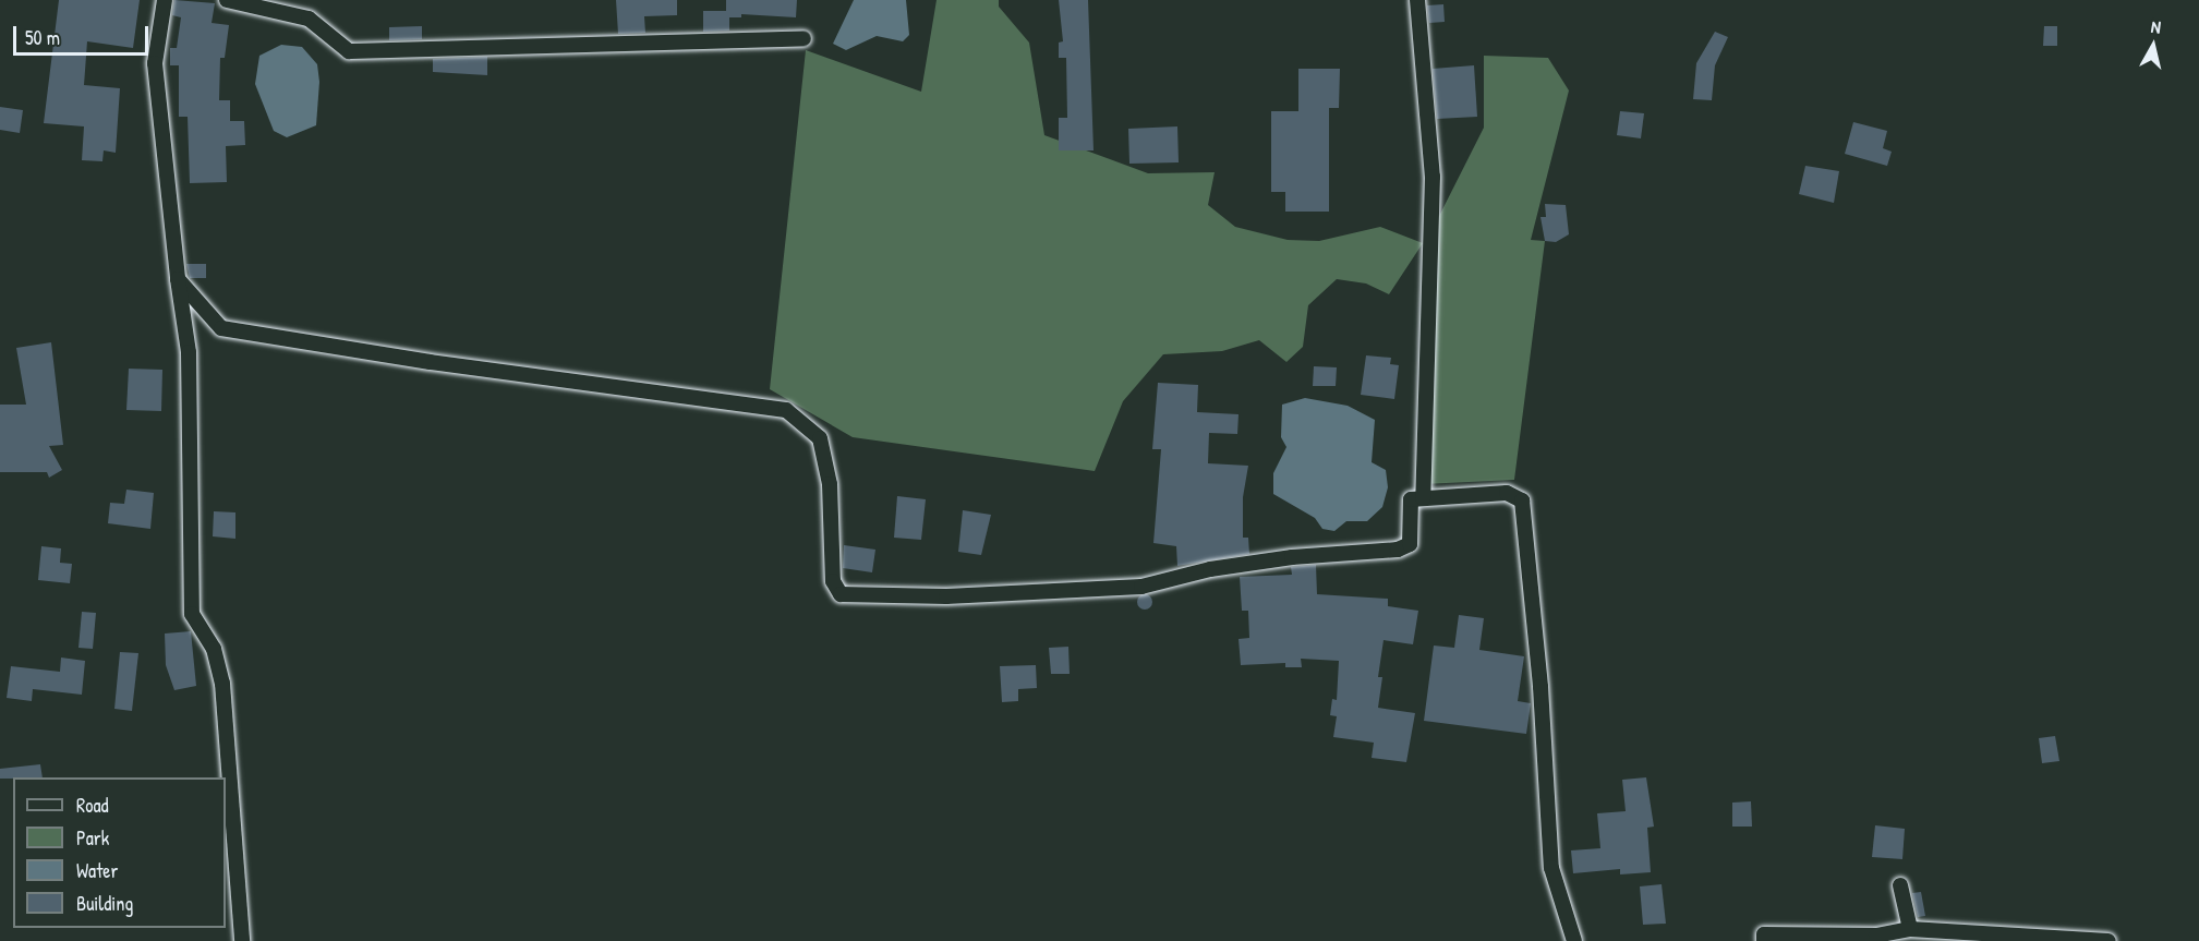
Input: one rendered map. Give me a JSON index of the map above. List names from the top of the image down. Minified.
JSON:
{"legend":["Road","Park","Water","Building"],"scale_bar":"50 m","north":"top"}
